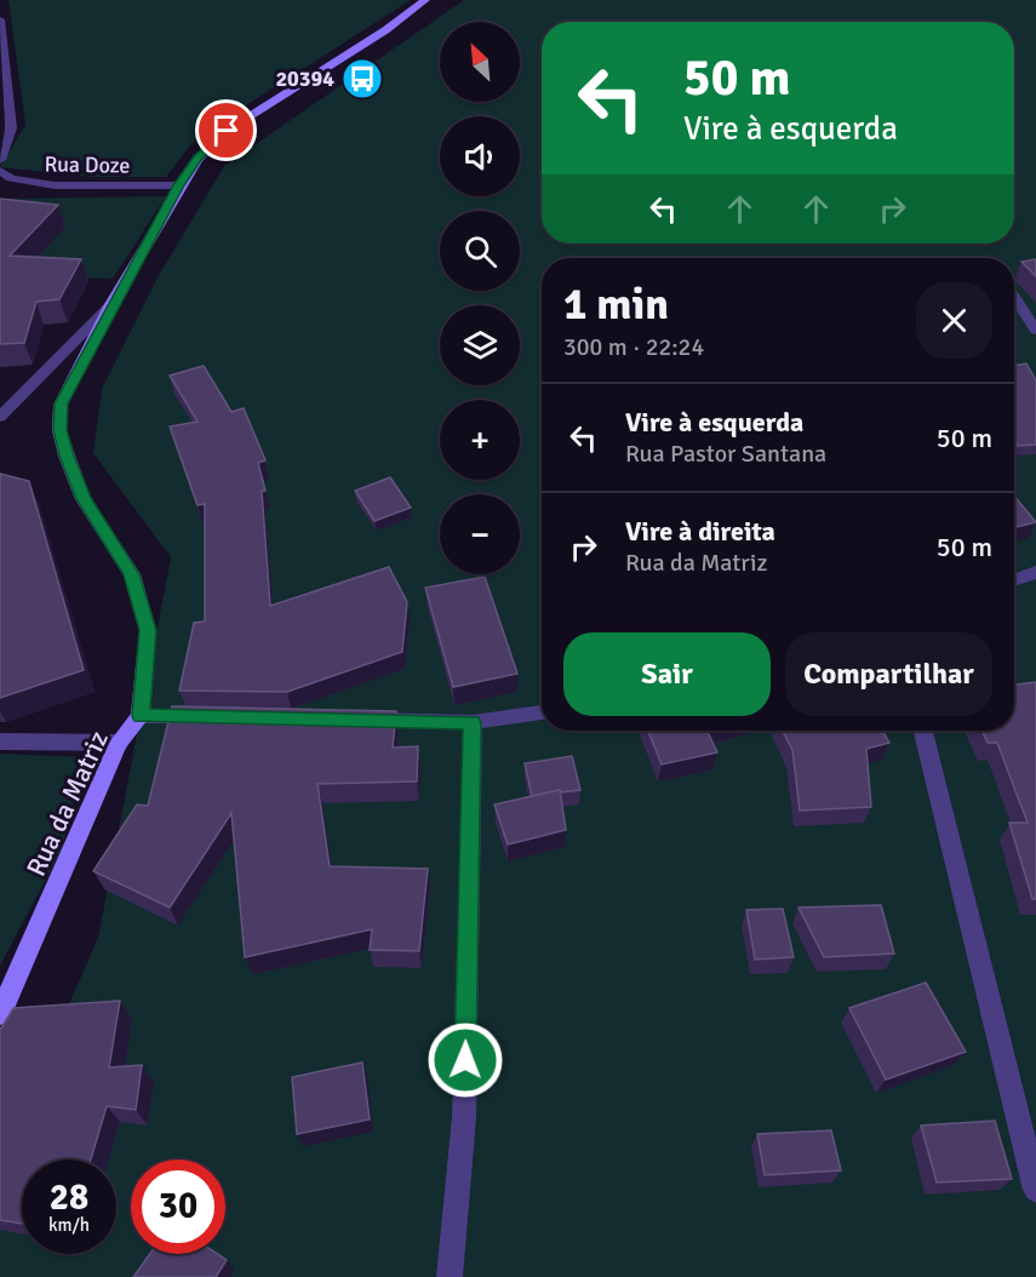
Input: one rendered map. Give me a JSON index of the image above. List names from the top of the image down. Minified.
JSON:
{"streets":{"street":["Rua Doze","Rua da Matriz"]},"crossings":[["Rua Doze","Rua da Matriz"]],"places":{"bus stop":["20394"]},"north":"top left","page":{"map_buttons":["+","−"],"turn":["50 m","Vire à esquerda"],"heading":["1 min","300 m · 22:24"],"list":[{"name":"Vire à esquerda","note":"Rua Pastor Santana","value":"50 m"},{"name":"Vire à direita","note":"Rua da Matriz","value":"50 m"}],"buttons":["Sair","Compartilhar"],"speed":"28 km/h","limit":"30"}}
